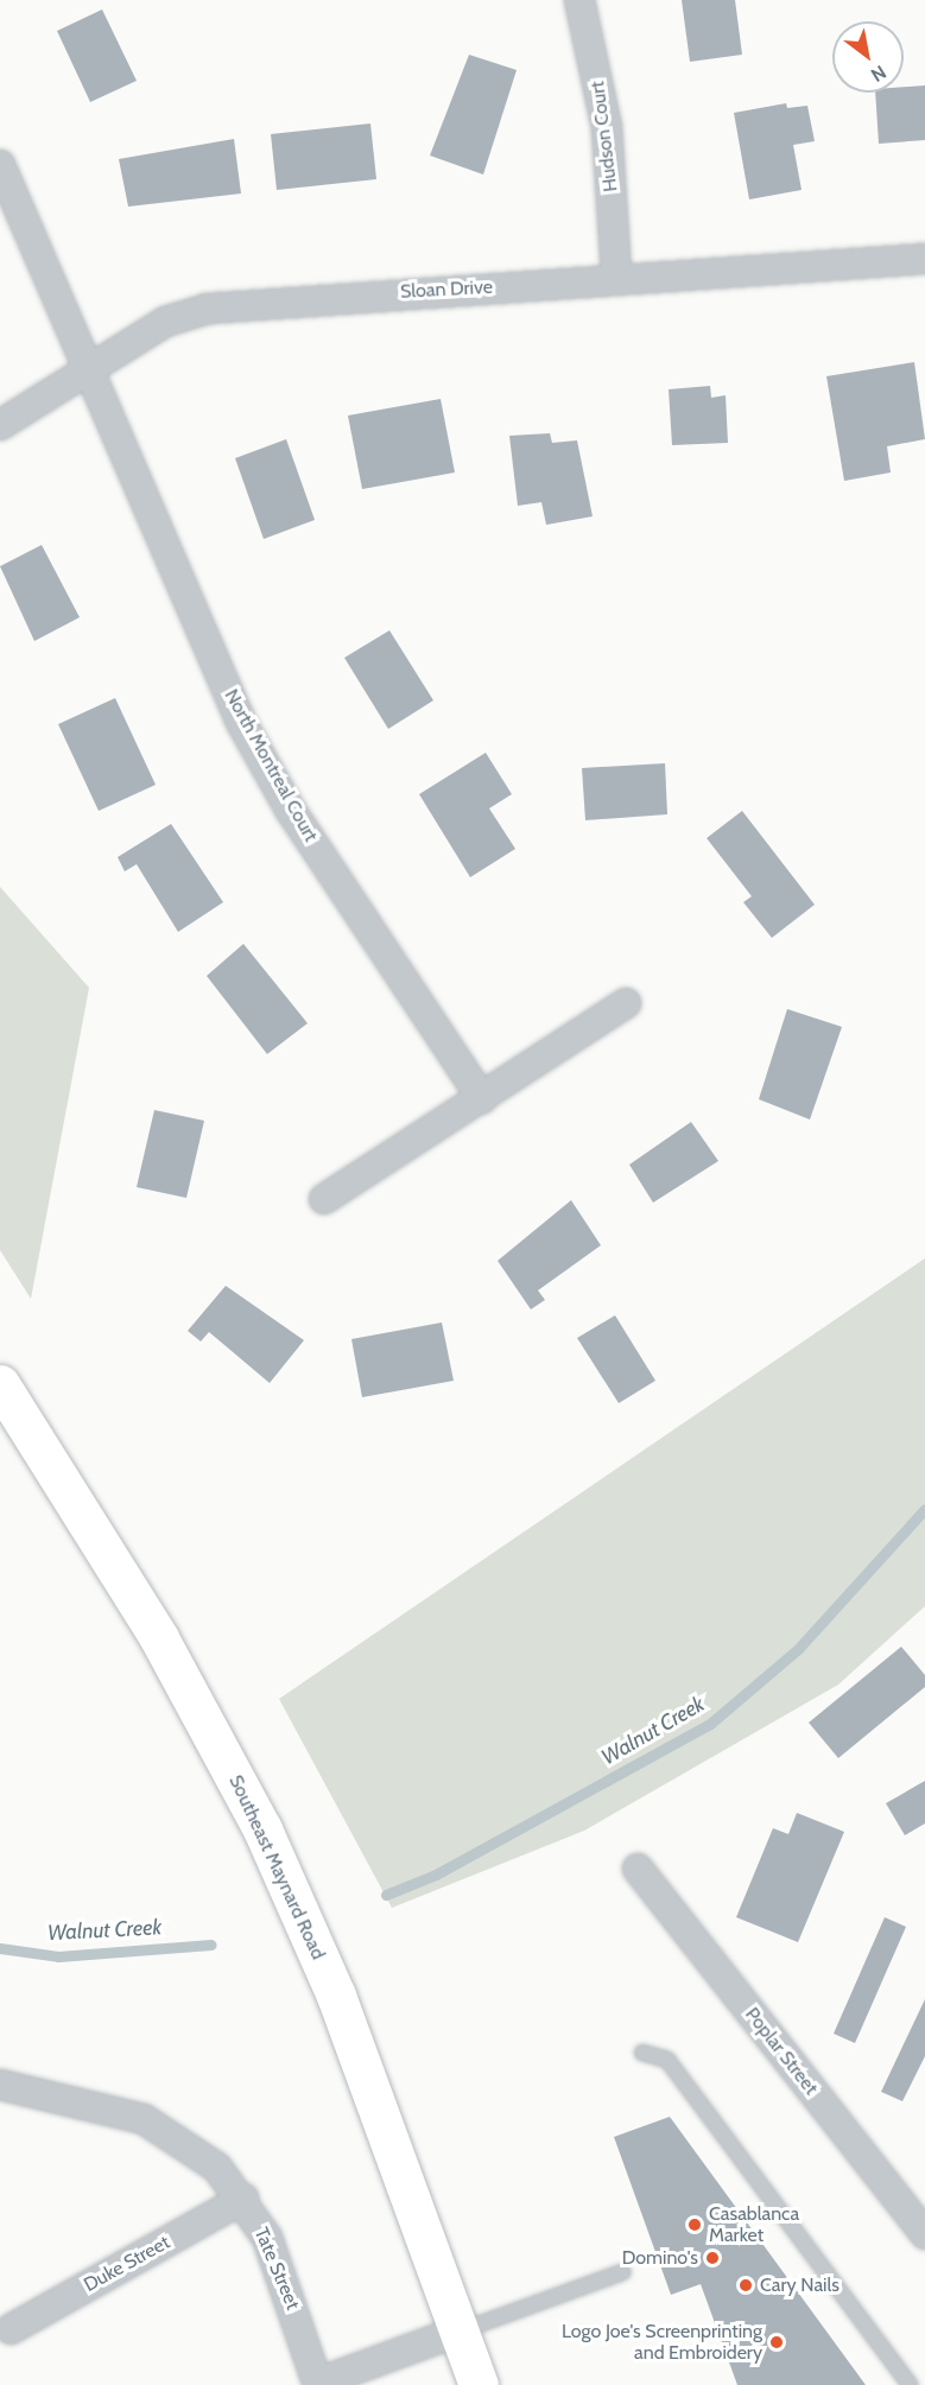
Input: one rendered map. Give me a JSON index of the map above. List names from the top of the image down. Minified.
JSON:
{"streets":{"main road":["Southeast Maynard Road"],"street":["Hudson Court","Sloan Drive","North Montreal Court","Poplar Street","Duke Street","Tate Street"]},"crossings":[["Hudson Court","Sloan Drive"],["Sloan Drive","North Montreal Court"],["Southeast Maynard Road","Tate Street"],["Duke Street","Tate Street"]],"water":["Walnut Creek"],"places":["Casablanca Market","Domino's","Cary Nails","Logo Joe's Screenprinting and Embroidery"],"north":"bottom right"}
